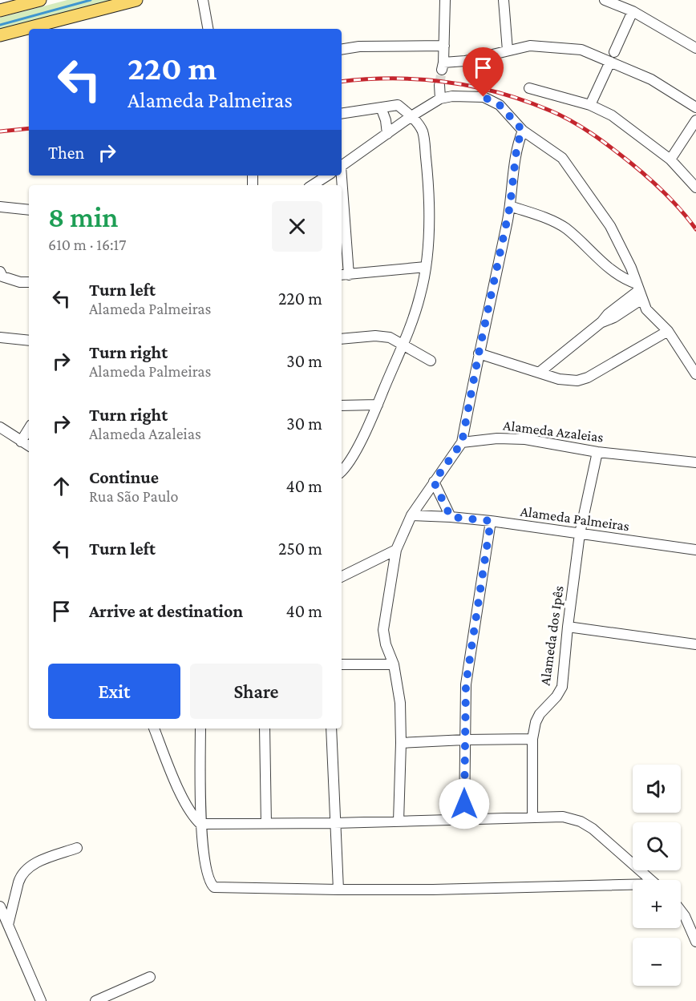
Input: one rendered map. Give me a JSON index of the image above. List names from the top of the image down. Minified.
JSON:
{"streets":{"street":["Alameda Azaleias","Alameda Palmeiras","Alameda dos Ipês"]},"crossings":[["Alameda Azaleias","Alameda dos Ipês"],["Alameda Palmeiras","Alameda dos Ipês"]],"page":{"turn":["220 m","Alameda Palmeiras"],"then":"Then","heading":["8 min","610 m · 16:17"],"list":[{"name":"Turn left","note":"Alameda Palmeiras","value":"220 m"},{"name":"Turn right","note":"Alameda Palmeiras","value":"30 m"},{"name":"Turn right","note":"Alameda Azaleias","value":"30 m"},{"name":"Continue","note":"Rua São Paulo","value":"40 m"},{"name":"Turn left","value":"250 m"},{"name":"Arrive at destination","value":"40 m"}],"buttons":["Exit","Share"],"map_buttons":["+","−"]}}
